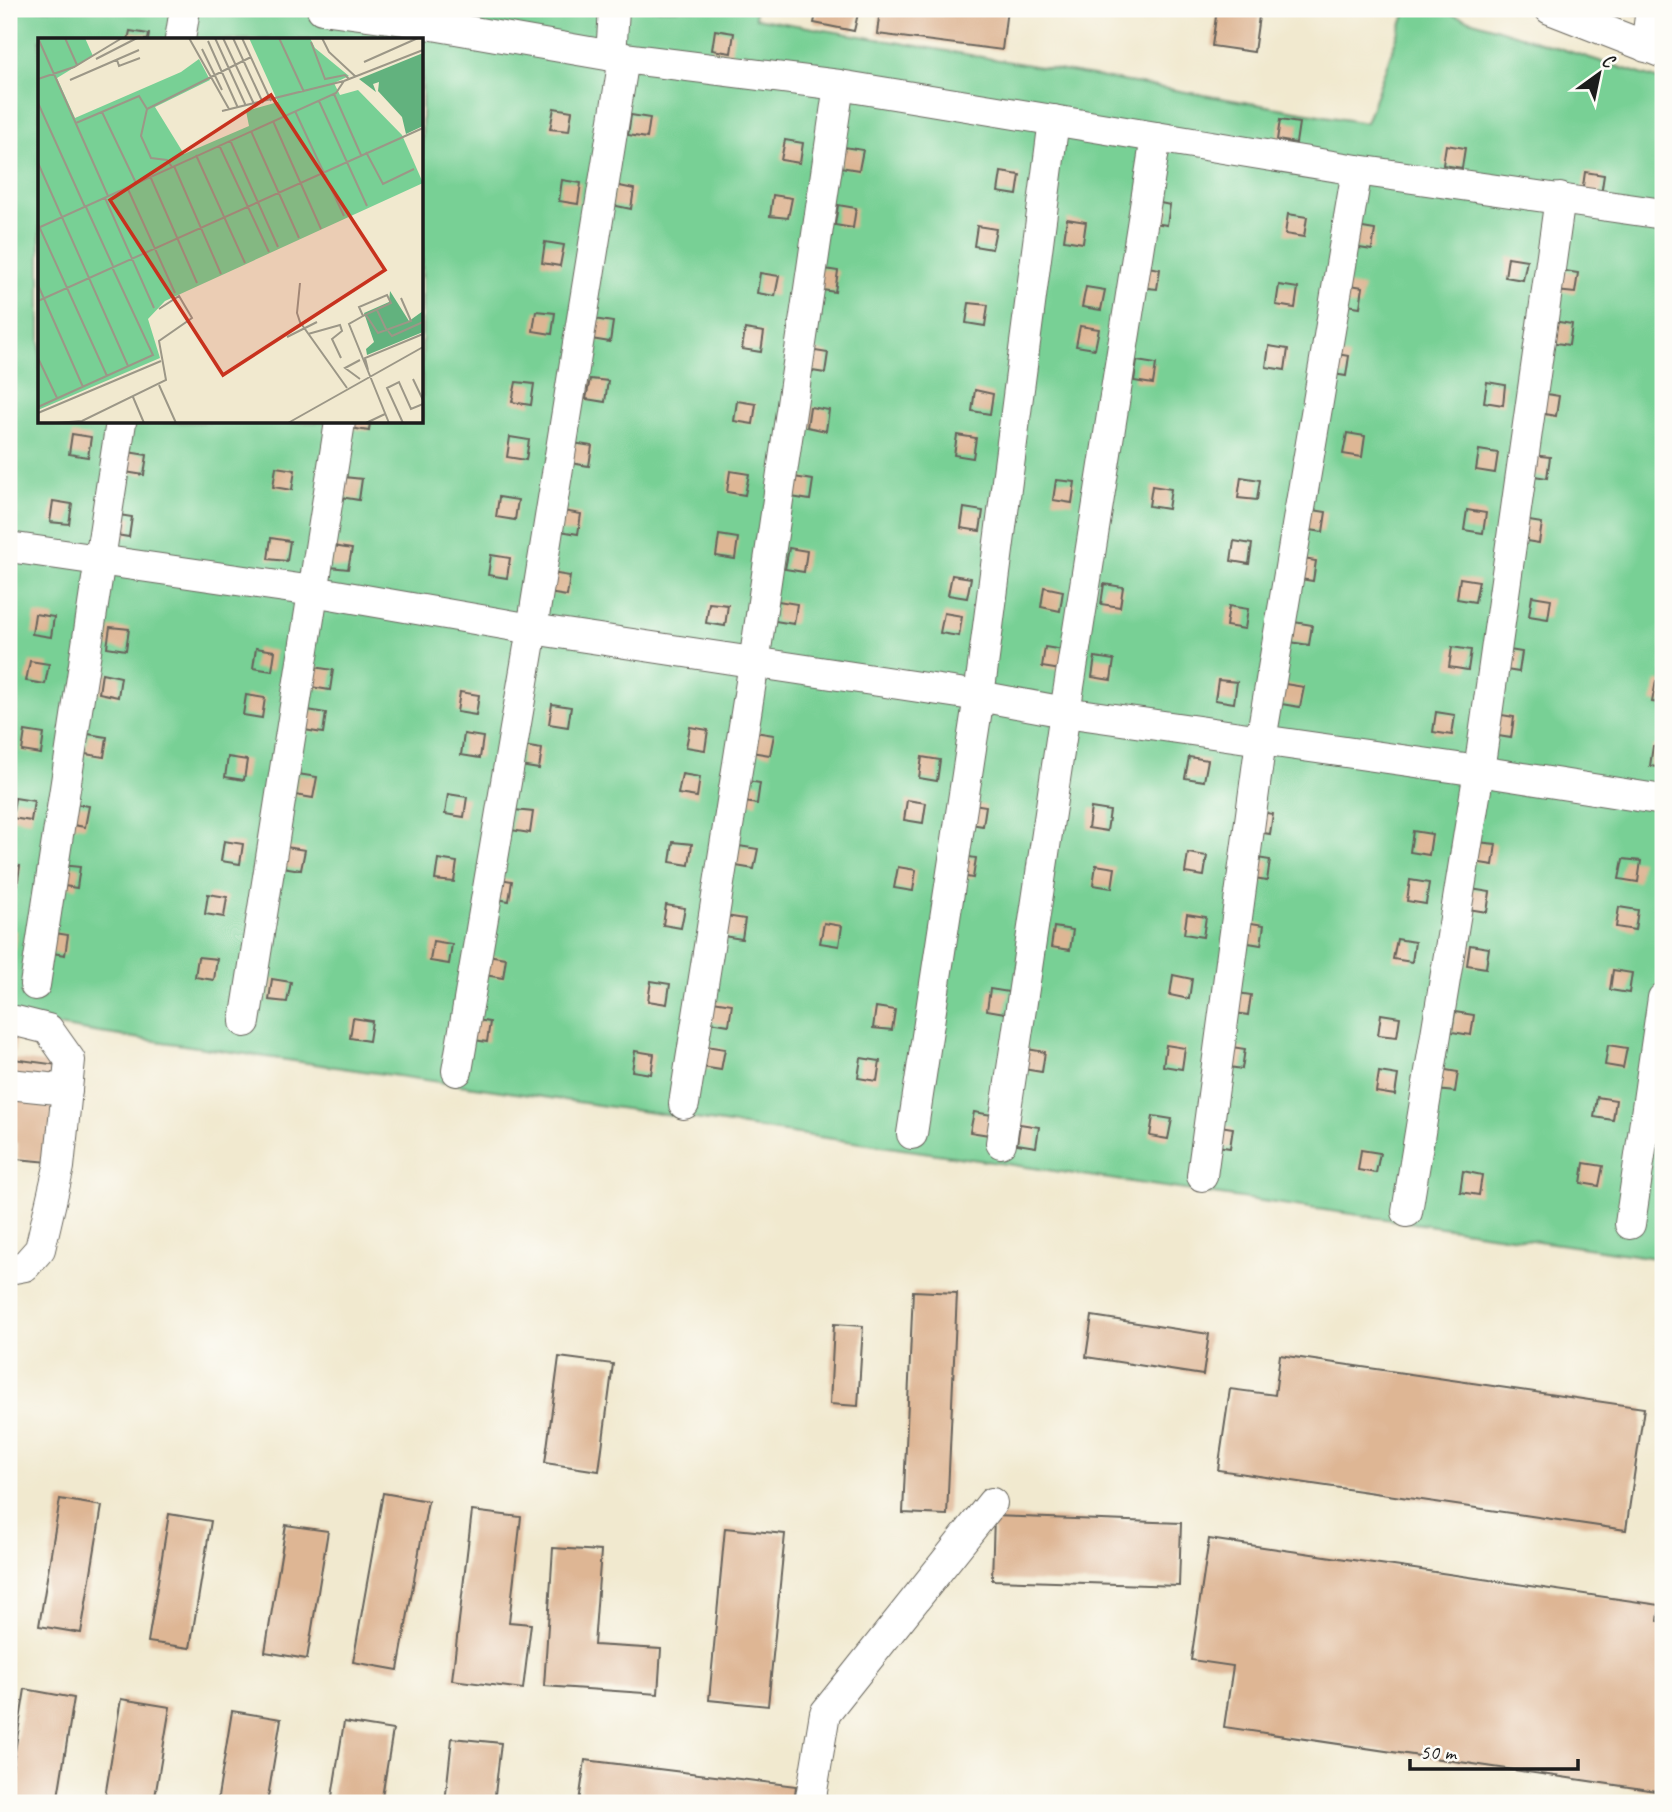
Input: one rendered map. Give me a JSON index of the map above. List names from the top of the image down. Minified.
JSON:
{"scale_bar":"50 m","north":"top right"}
